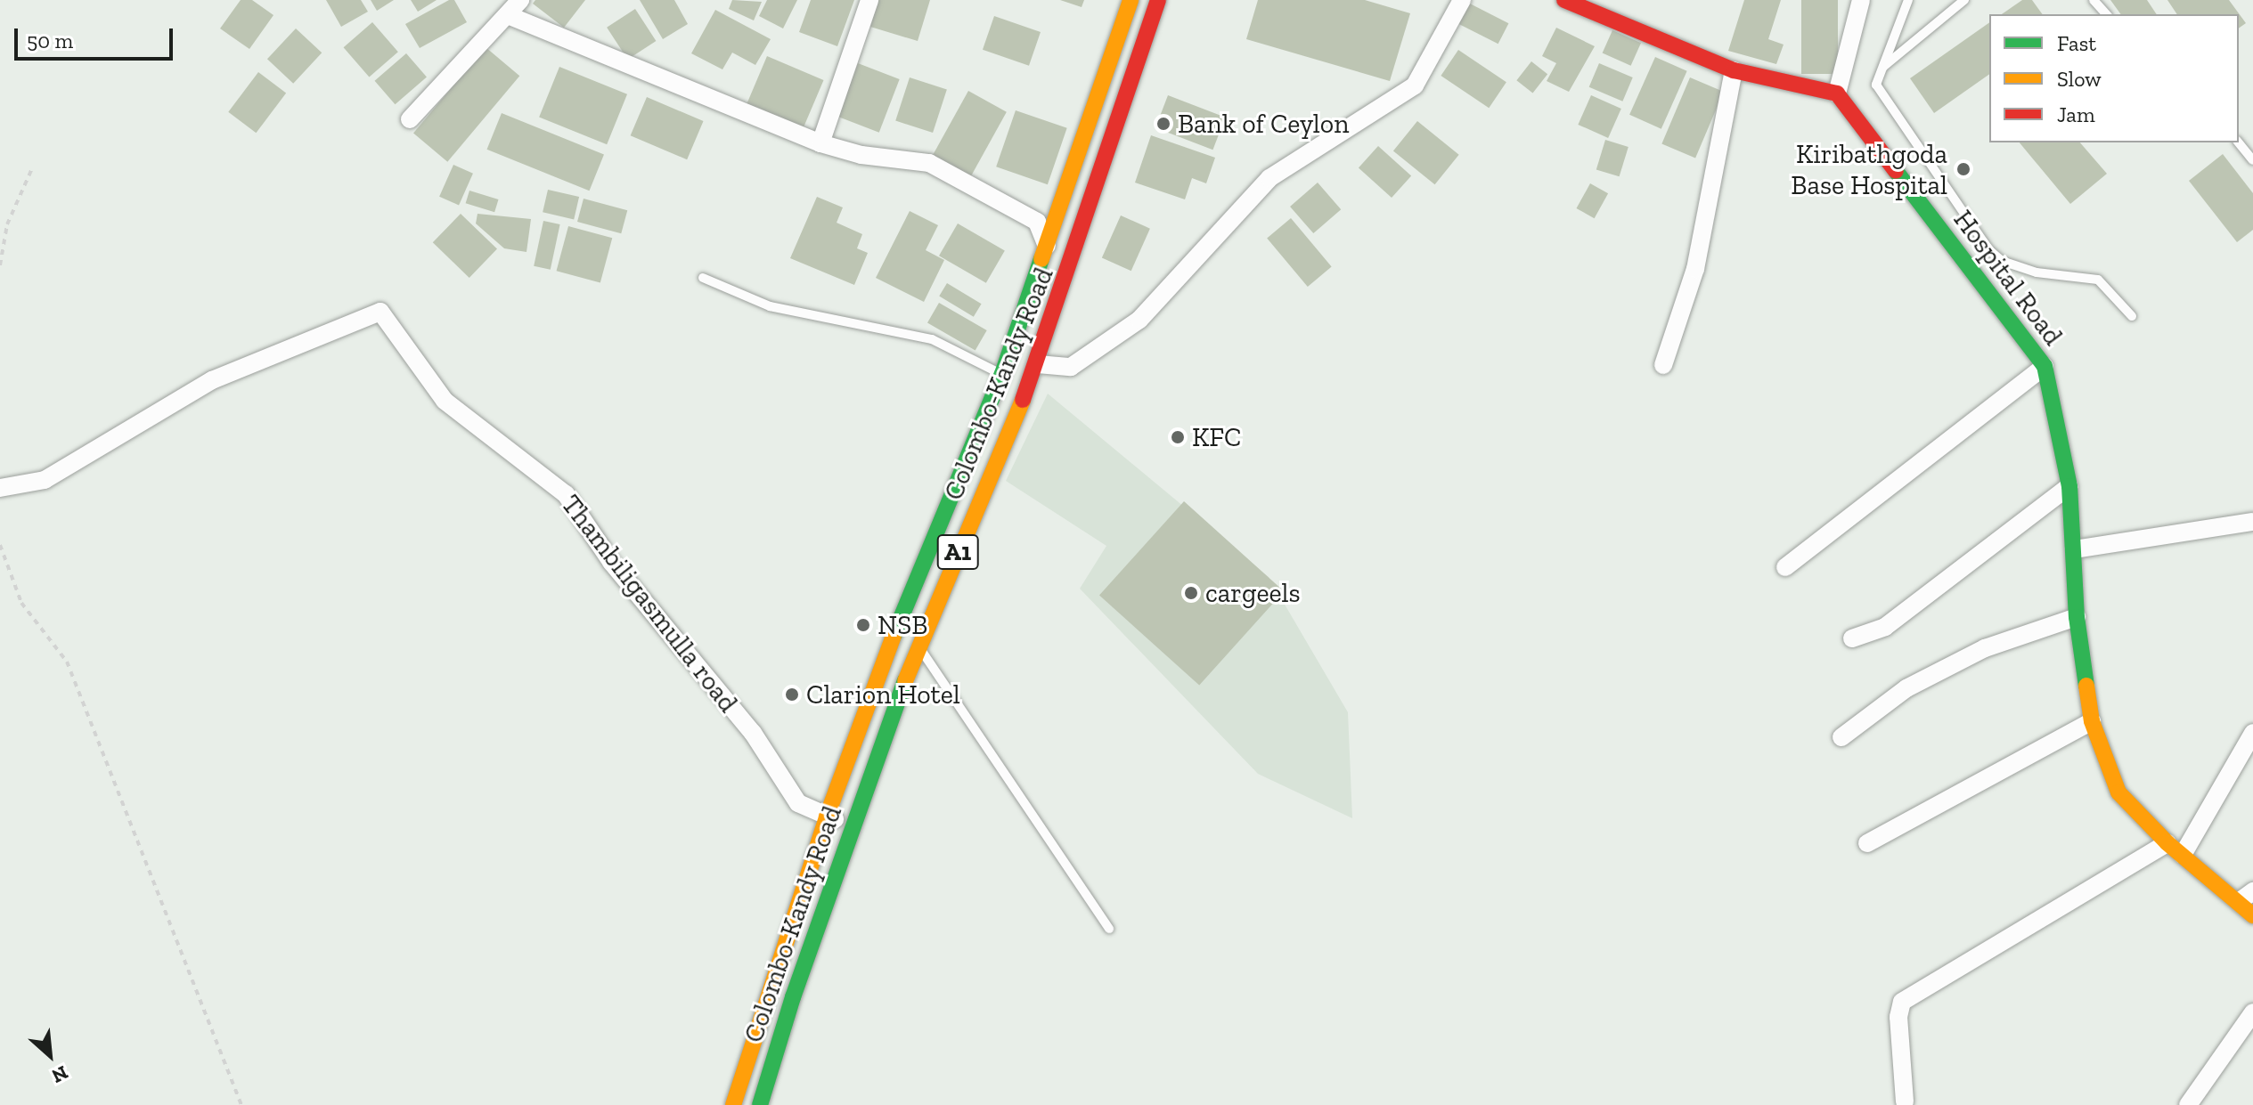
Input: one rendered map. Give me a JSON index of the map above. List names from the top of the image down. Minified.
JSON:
{"streets":{"main road":["Hospital Road","Colombo-Kandy Road","A1"],"street":["Thambiligasmulla road"]},"crossings":[["Colombo-Kandy Road","Thambiligasmulla road"]],"places":["Bank of Ceylon","Kiribathgoda Base Hospital","KFC","cargeels","NSB","Clarion Hotel"],"legend":["Fast","Slow","Jam"],"scale_bar":"50 m","north":"bottom right"}
